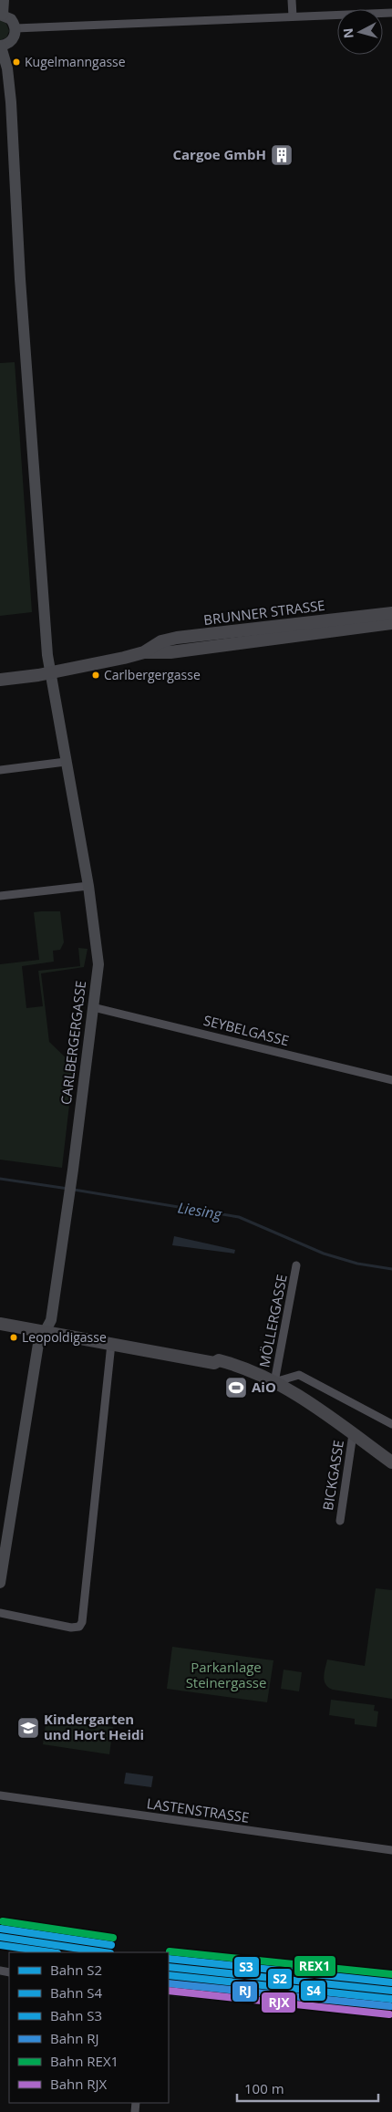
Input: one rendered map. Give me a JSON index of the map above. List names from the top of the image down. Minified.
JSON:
{"streets":{"main road":["BRUNNER STRASSE"],"street":["SEYBELGASSE","CARLBERGERGASSE","MÖLLERGASSE","BICKGASSE","LASTENSTRASSE"]},"crossings":[["BRUNNER STRASSE","CARLBERGERGASSE"],["SEYBELGASSE","CARLBERGERGASSE"]],"water":["Liesing"],"parks":["Parkanlage Steinergasse"],"places":{"other":["Kugelmanngasse","Carlbergergasse","Leopoldigasse"],"building":["Cargoe GmbH"],"sports":["AiO"],"school or university":["Kindergarten und Hort Heidi"]},"lines":["rail line REX1","rail line S3","rail line S2","rail line S4","rail line RJ","rail line RJX"],"legend":["Bahn S2","Bahn S4","Bahn S3","Bahn RJ","Bahn REX1","Bahn RJX"],"scale_bar":"100 m","north":"left"}
